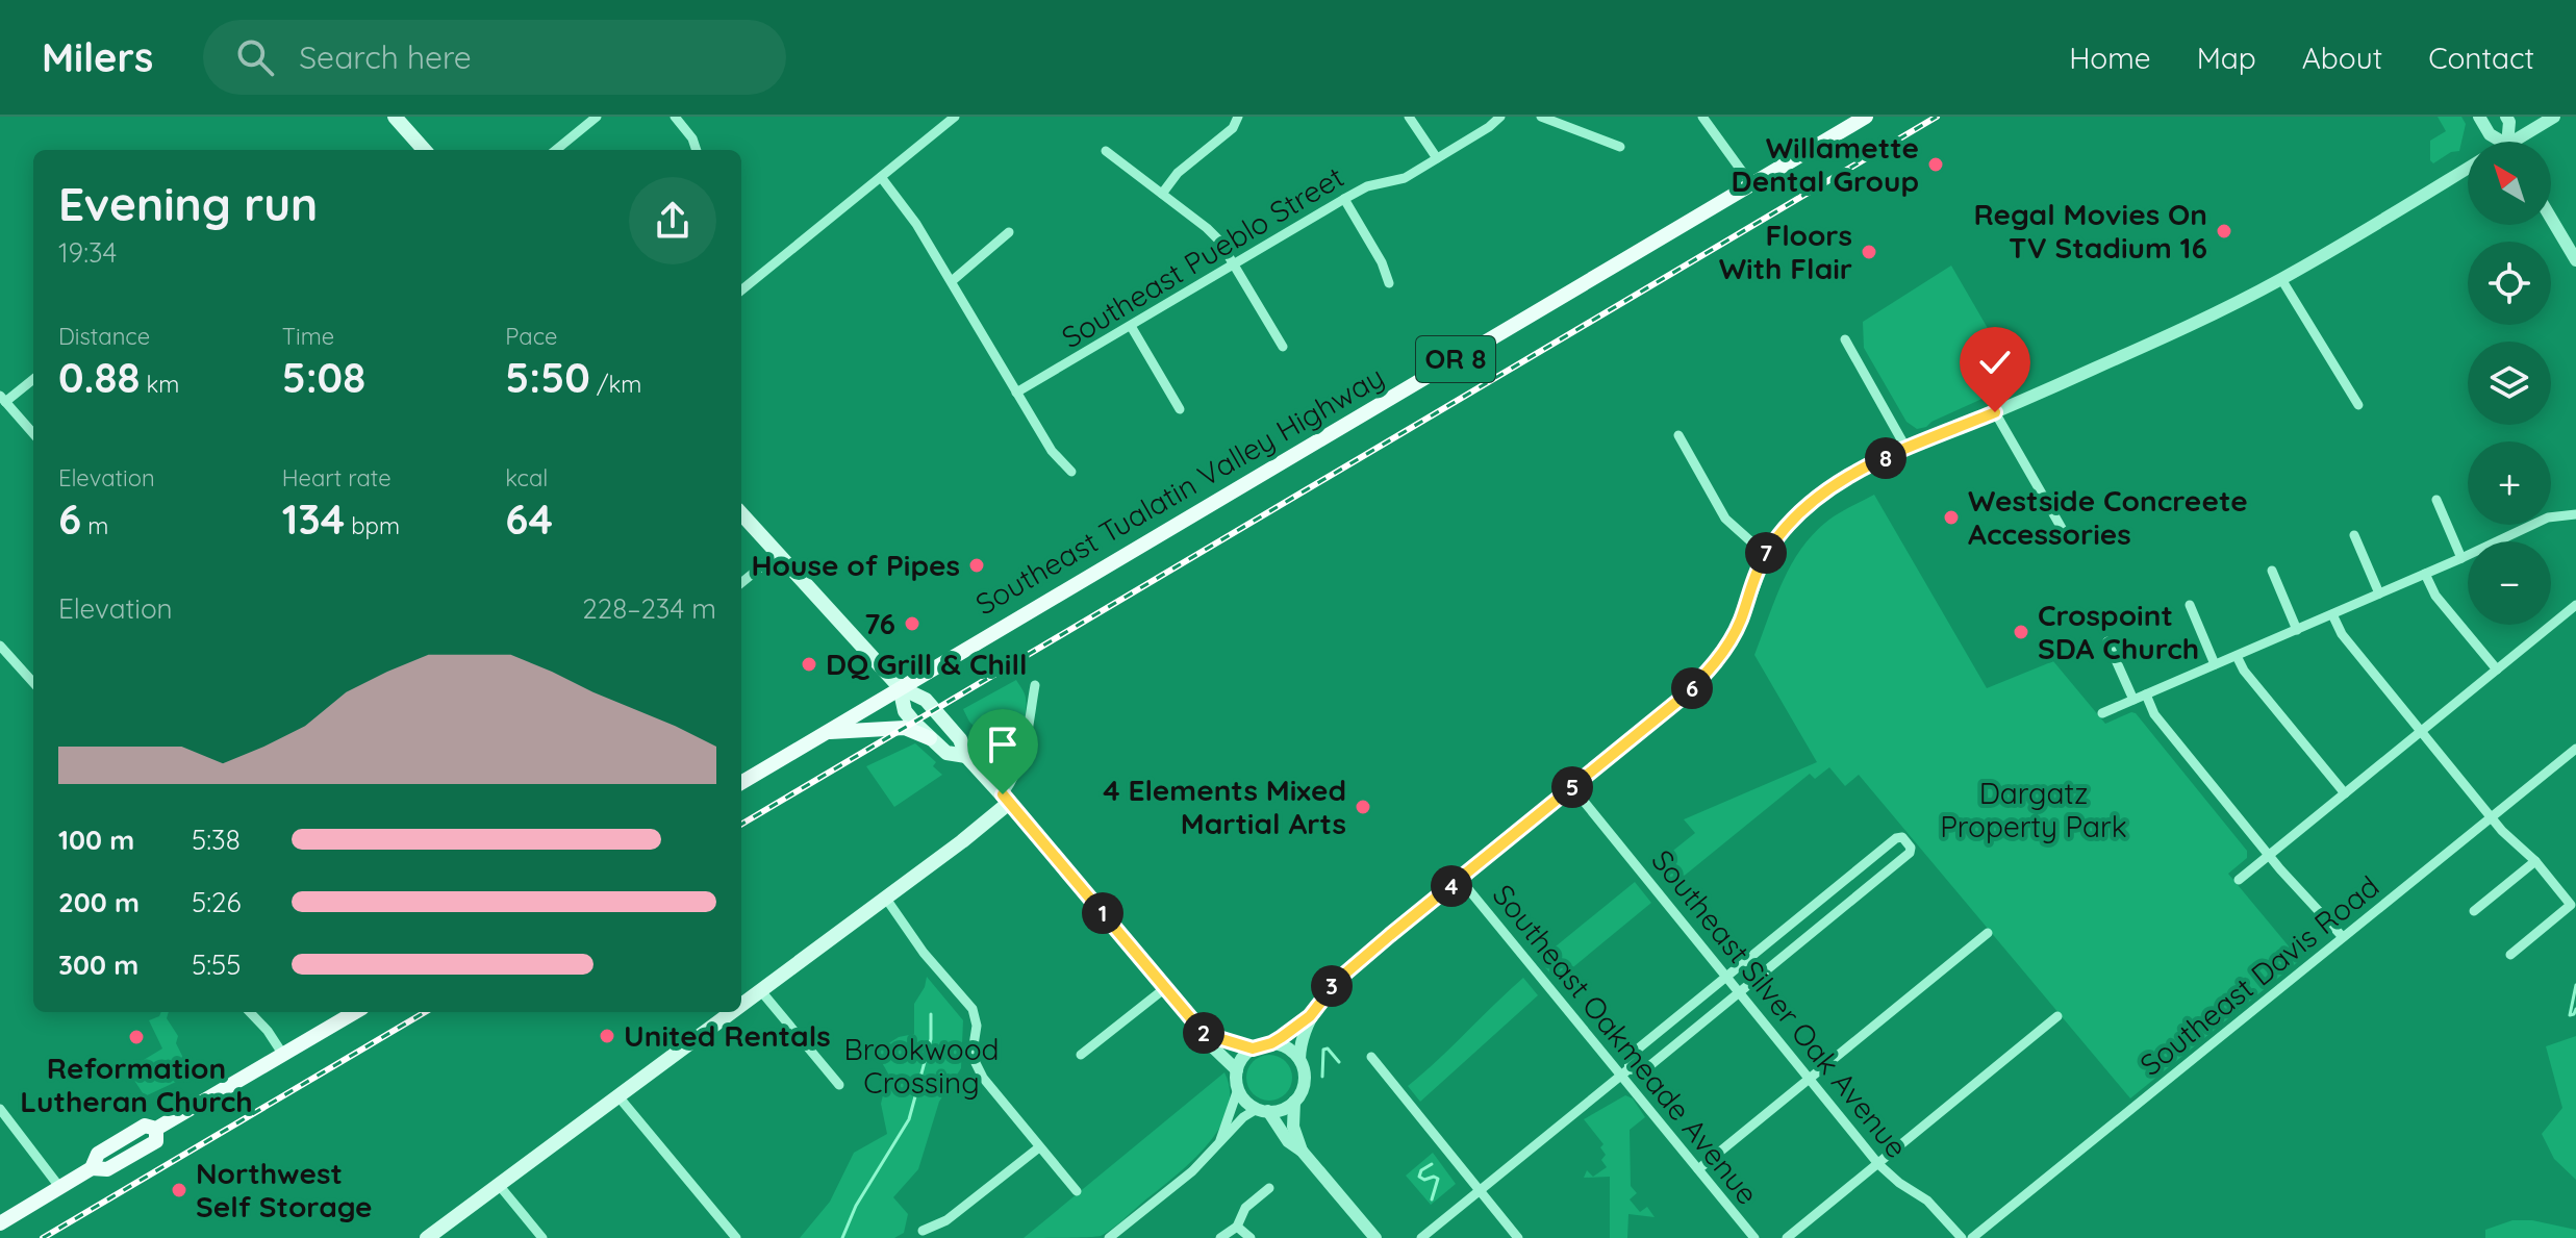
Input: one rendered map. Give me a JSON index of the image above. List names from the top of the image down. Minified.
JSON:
{"streets":{"main road":["OR 8","Southeast Tualatin Valley Highway"],"street":["Southeast Pueblo Street","Southeast Davis Road","Southeast Silver Oak Avenue","Southeast Oakmeade Avenue"]},"parks":["Dargatz Property Park","Brookwood Crossing"],"places":["Willamette Dental Group","Regal Movies On TV Stadium 16","Floors With Flair","Westside Concreete Accessories","House of Pipes","76","Crospoint SDA Church","DQ Grill & Chill","4 Elements Mixed Martial Arts","United Rentals","Reformation Lutheran Church","Northwest Self Storage"],"north":"top left","page":{"header":"Milers","search":"Search here","nav":["Home","Map","About","Contact"],"map_buttons":["+","−"],"heading":["Evening run","19:34"],"stats":[["Distance","0.88 km"],["Time","5:08"],["Pace","5:50 /km"],["Elevation","6 m"],["Heart rate","134 bpm"],["kcal","64"]],"pins":["8","7","6","5","4","1","3","2"],"chart":["Elevation","228–234 m"],"list":[{"name":"100 m","note":"5:38"},{"name":"200 m","note":"5:26"},{"name":"300 m","note":"5:55"}]}}
